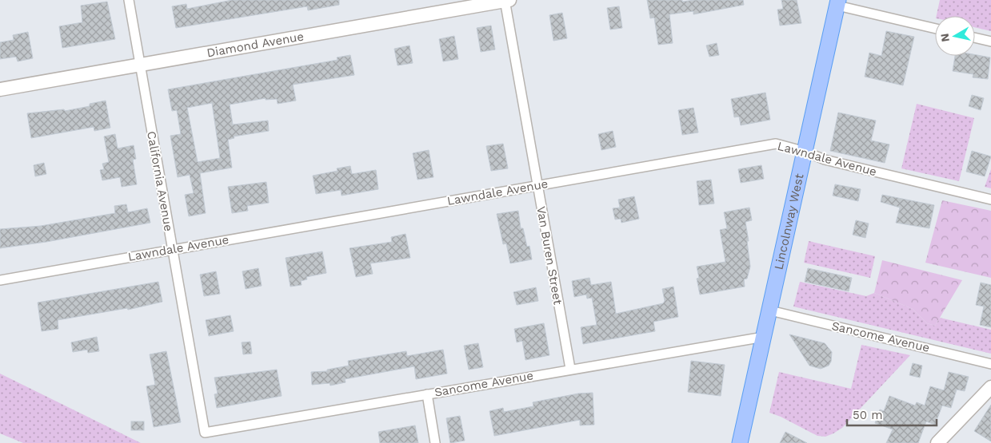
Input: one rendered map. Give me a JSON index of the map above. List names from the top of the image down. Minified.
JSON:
{"streets":{"main road":["Lincolnway West"],"street":["Diamond Avenue","Lawndale Avenue","California Avenue","Van Buren Street","Sancome Avenue"]},"crossings":[["Diamond Avenue","California Avenue"],["Diamond Avenue","Van Buren Street"],["Lawndale Avenue","California Avenue"],["Lawndale Avenue","Lincolnway West"],["Lawndale Avenue","Van Buren Street"],["California Avenue","Sancome Avenue"],["Lincolnway West","Sancome Avenue"],["Van Buren Street","Sancome Avenue"]],"scale_bar":"50 m","north":"left"}
